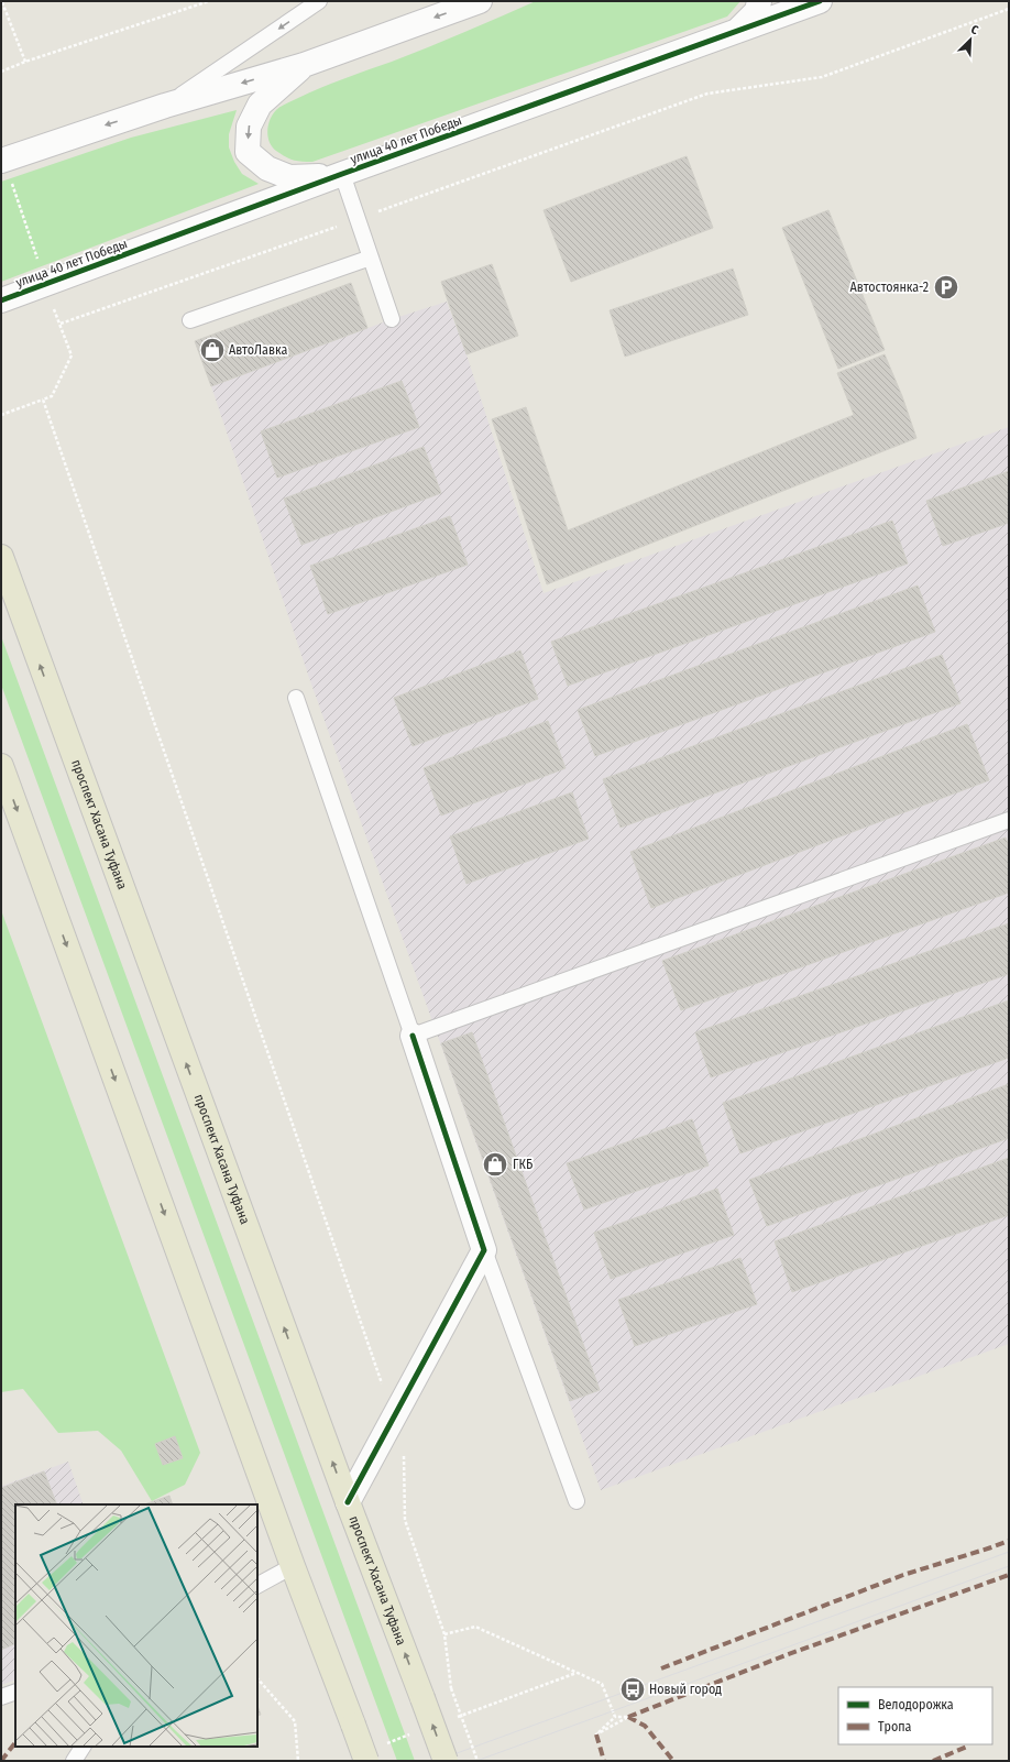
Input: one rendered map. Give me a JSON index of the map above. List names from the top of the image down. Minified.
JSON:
{"streets":{"main road":["проспект Хасана Туфана"],"street":["улица 40 лет Победы"]},"places":{"parking":["Автостоянка-2"],"shop":["АвтоЛавка","ГКБ"],"bus stop":["Новый город"]},"legend":["Велодорожка","Тропа"],"north":"top right"}
